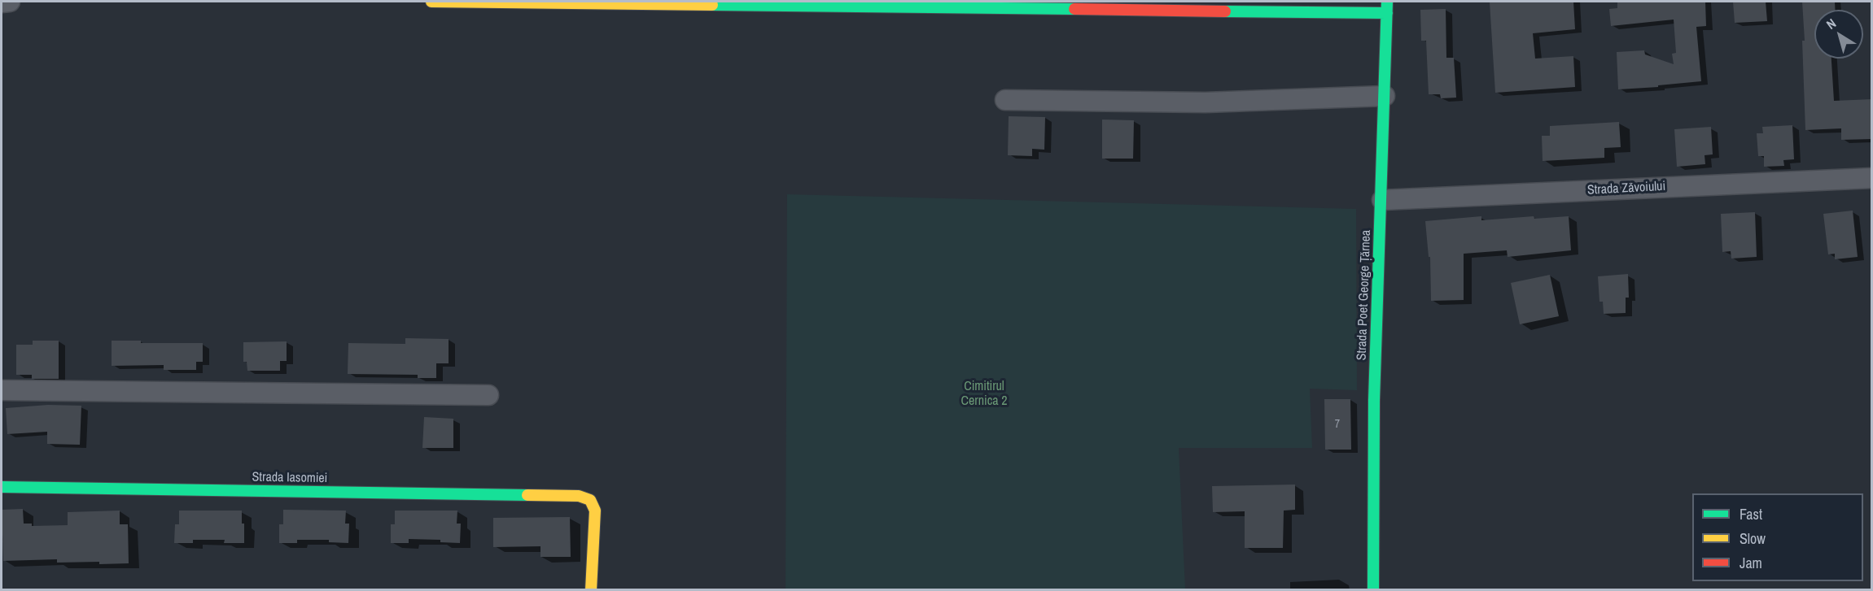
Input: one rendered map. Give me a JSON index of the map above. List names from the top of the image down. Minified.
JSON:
{"streets":{"street":["Strada Zăvoiului","Strada Poet George Țărnea","Strada Iasomiei"]},"crossings":[["Strada Zăvoiului","Strada Poet George Țărnea"]],"parks":["Cimitirul Cernica 2"],"house_numbers":["7"],"legend":["Fast","Slow","Jam"],"north":"top left"}
